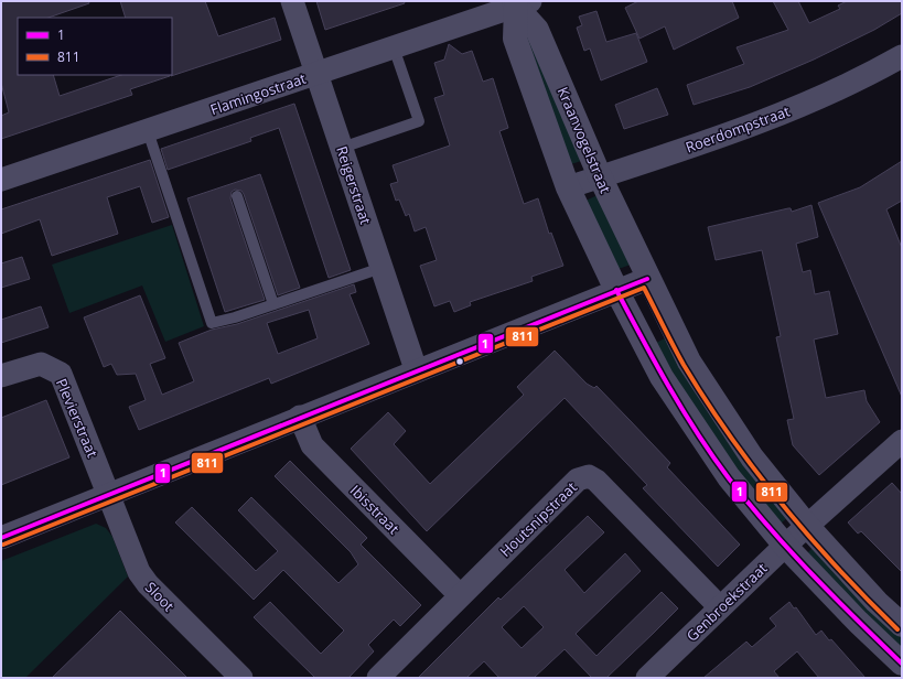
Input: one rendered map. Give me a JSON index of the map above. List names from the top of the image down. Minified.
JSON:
{"streets":{"street":["Flamingostraat","Roerdompstraat","Kraanvogelstraat","Reigerstraat","Plevierstraat","Ibisstraat","Houtsnipstraat","Sloot","Genbroekstraat"]},"crossings":[["Flamingostraat","Kraanvogelstraat"],["Flamingostraat","Reigerstraat"],["Roerdompstraat","Kraanvogelstraat"],["Kraanvogelstraat","Genbroekstraat"],["Plevierstraat","Sloot"],["Ibisstraat","Houtsnipstraat"],["Houtsnipstraat","Genbroekstraat"]],"lines":["transit line 1","transit line 811"],"legend":["1","811"]}
